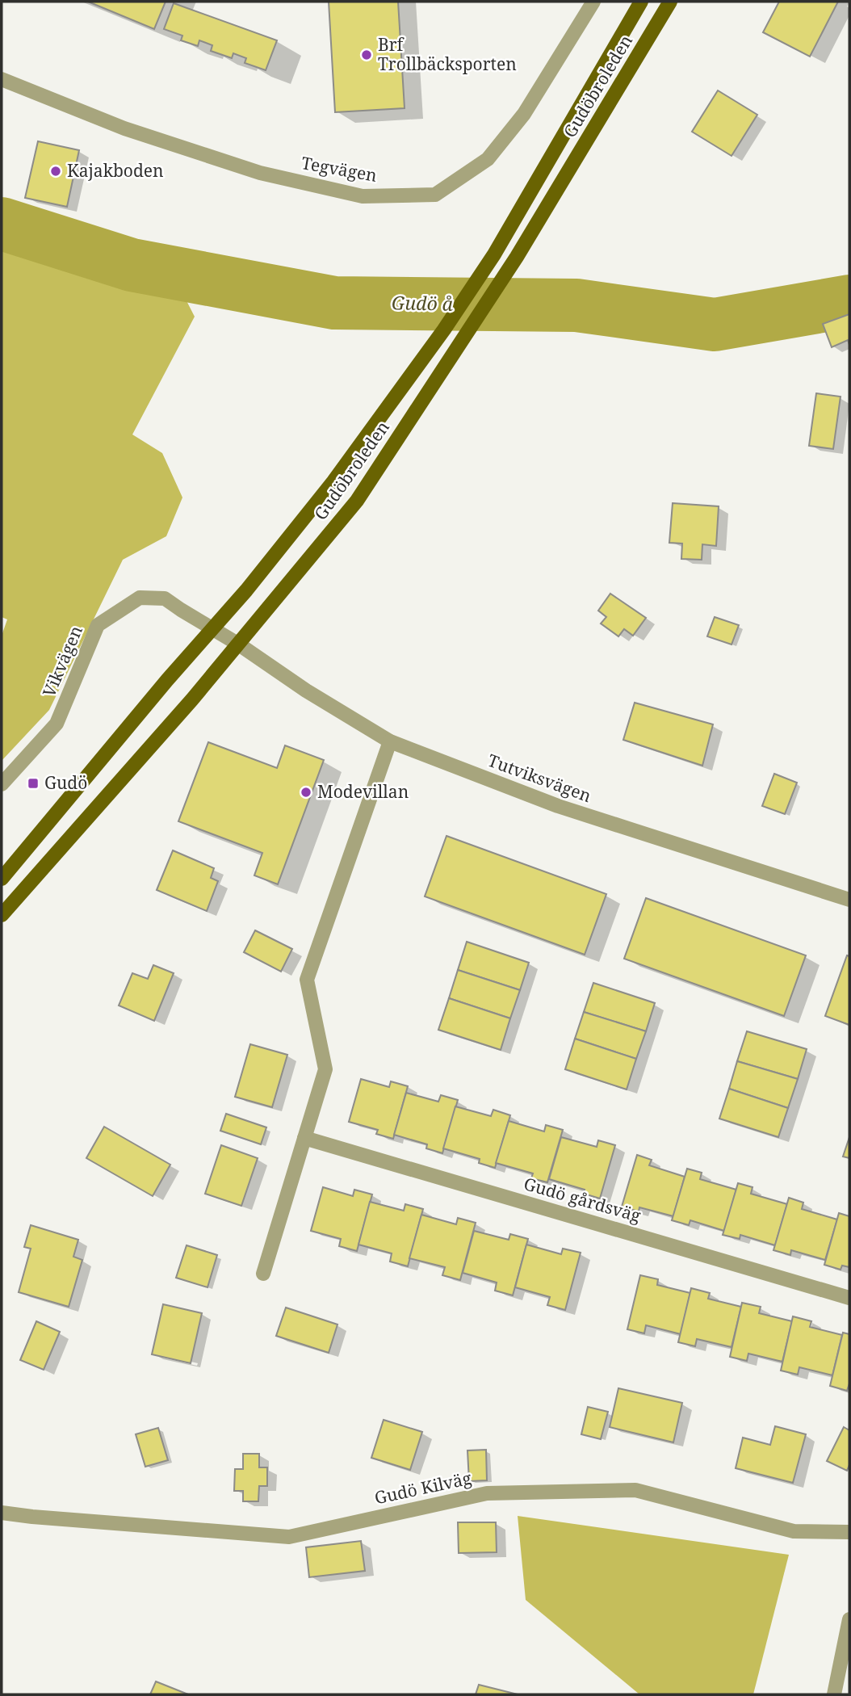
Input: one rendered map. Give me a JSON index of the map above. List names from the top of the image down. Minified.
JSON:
{"streets":{"main road":["Gudöbroleden"],"street":["Tegvägen","Vikvägen","Tutviksvägen","Gudö gårdsväg","Gudö Kilväg"]},"crossings":[["Gudöbroleden","Vikvägen"],["Gudöbroleden","Tutviksvägen"],["Vikvägen","Tutviksvägen"]],"water":["Gudö å"],"places":{"other":["Brf Trollbäcksporten","Kajakboden","Modevillan"],"transit":["Gudö"]}}
